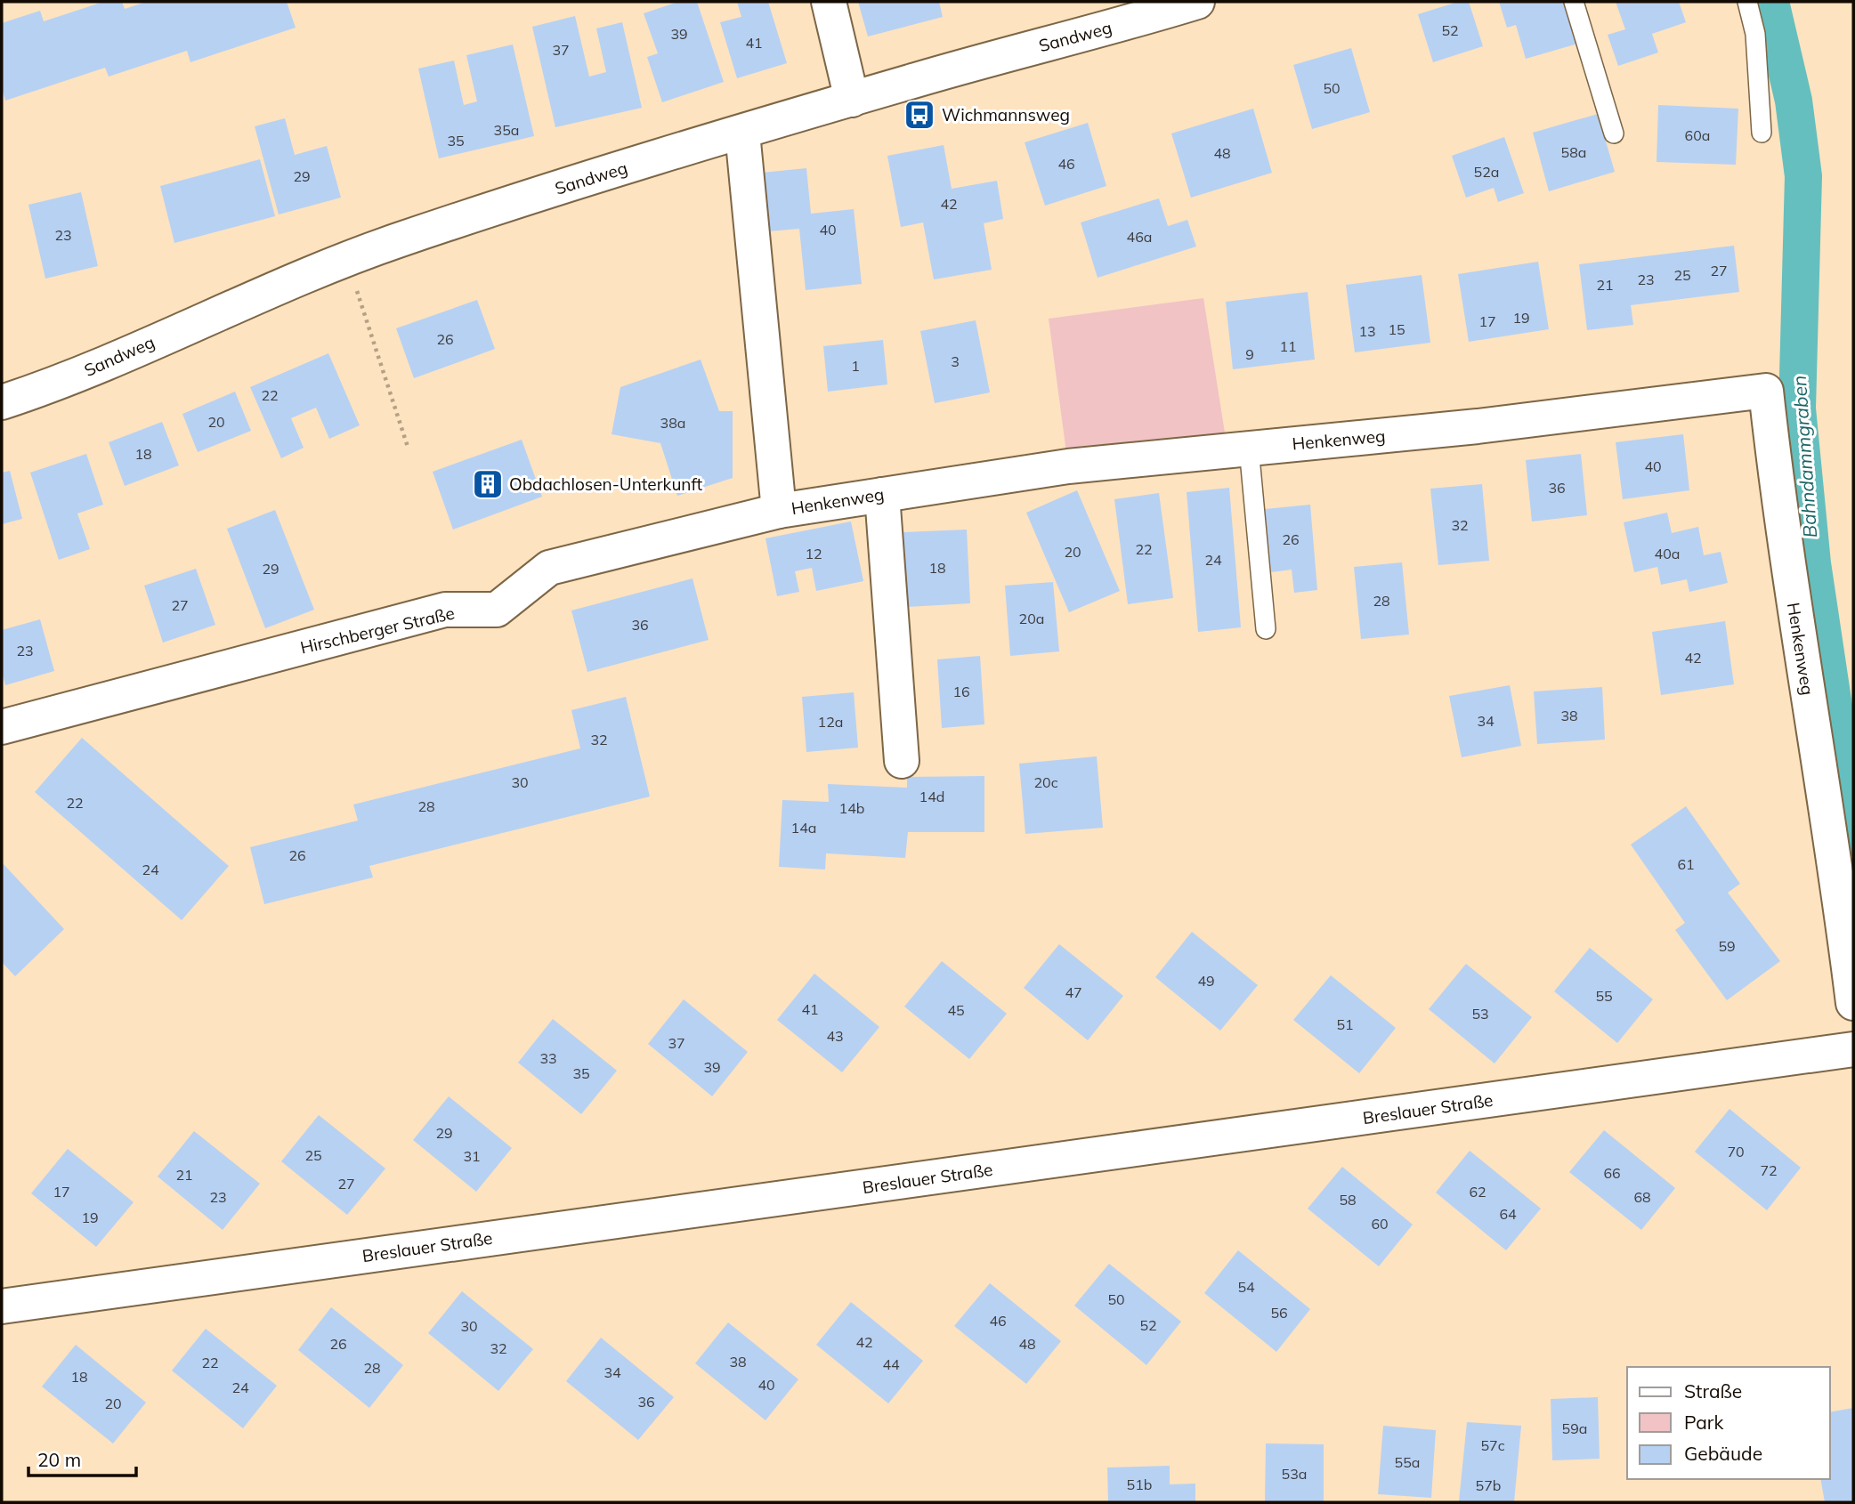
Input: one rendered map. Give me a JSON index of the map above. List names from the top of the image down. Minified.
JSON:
{"streets":{"street":["Sandweg","Henkenweg","Hirschberger Straße","Breslauer Straße"]},"crossings":[["Sandweg","Henkenweg"],["Henkenweg","Hirschberger Straße"]],"water":["Bahndammgraben"],"places":{"bus stop":["Wichmannsweg"],"building":["Obdachlosen-Unterkunft"]},"house_numbers":["52","39","41","37","50","35a","60a","35","58a","48","46","52a","29","42","40","23","46a","27","25","23","21","19","17","15","13","26","11","9","3","1","22","20","38a","18","40","36","32","26","22","20","12","40a","24","18","29","28","27","20a","36","23","42","16","38","34","12a","32","30","20c","14d","22","28","14b","14a","26","61","24","59","49","47","55","41","45","53","51","43","37","33","39","35","29","70","25","31","72","66","21","27","17","62","23","68","58","64","19","60","54","50","56","46","52","30","42","26","48","32","38","22","44","28","34","18","40","24","36","20","59a","57c","55a","53a","51b","57b"],"legend":["Straße","Park","Gebäude"],"scale_bar":"20 m"}
